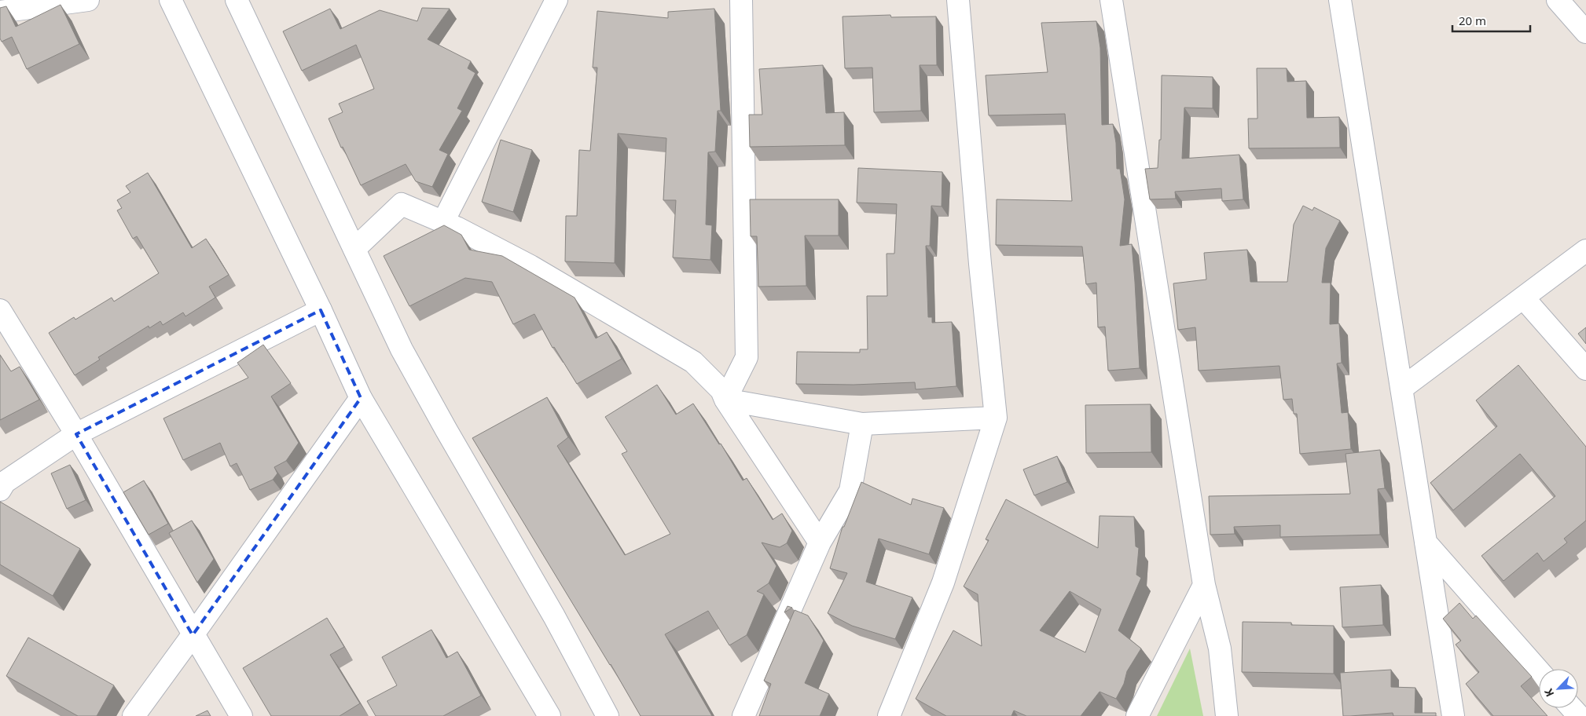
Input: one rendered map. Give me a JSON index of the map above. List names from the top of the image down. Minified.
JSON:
{"scale_bar":"20 m","north":"bottom left"}
